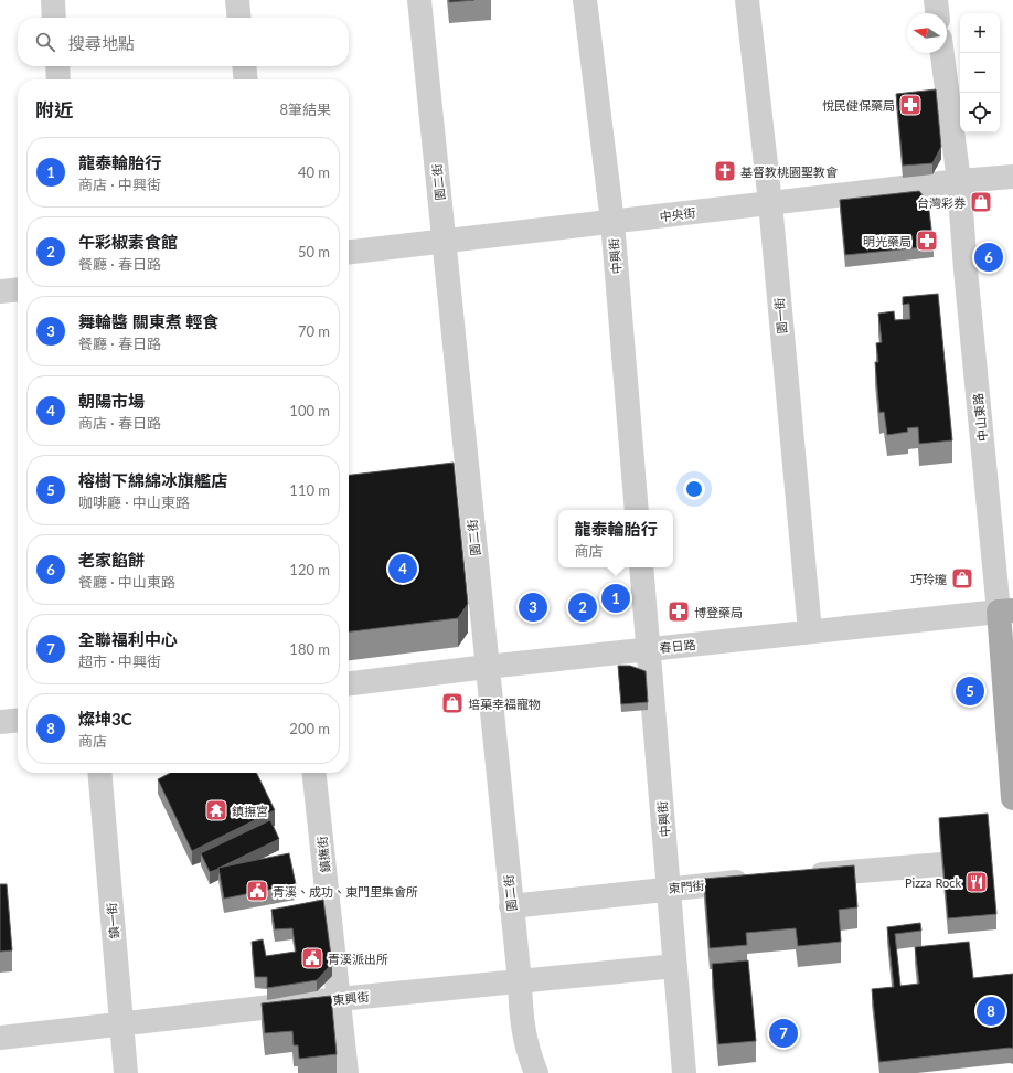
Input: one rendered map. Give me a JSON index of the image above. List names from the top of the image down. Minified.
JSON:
{"streets":{"main road":["中山東路"],"street":["園二街","中央街","中興街","園一街","春日路","鎮撫街","東門街","鎮一街","東興街"]},"crossings":[["園二街","中央街"],["園二街","春日路"],["園二街","東門街"],["園二街","東興街"],["中央街","中興街"],["中央街","園一街"],["中央街","中山東路"],["中興街","春日路"],["中興街","東門街"],["中興街","東興街"],["園一街","春日路"],["中山東路","春日路"],["鎮撫街","東興街"],["鎮一街","東興街"]],"places":{"pharmacy":["悅民健保藥局","明光藥局","博登藥局"],"church":["基督教桃園聖教會"],"shop":["台灣彩券","巧玲瓏","培菓幸福寵物"],"temple":["鎮撫宮"],"restaurant":["Pizza Rock"],"public building":["青溪、成功、東門里集會所","青溪派出所"]},"north":"left","page":{"map_buttons":["+","−"],"search":"搜尋地點","heading":["附近","8筆結果"],"list":[{"mark":"1","name":"龍泰輪胎行","note":"商店 · 中興街","value":"40 m"},{"mark":"2","name":"午彩椒素食館","note":"餐廳 · 春日路","value":"50 m"},{"mark":"3","name":"舞輪醬 關東煮 輕食","note":"餐廳 · 春日路","value":"70 m"},{"mark":"4","name":"朝陽市場","note":"商店 · 春日路","value":"100 m"},{"mark":"5","name":"榕樹下綿綿冰旗艦店","note":"咖啡廳 · 中山東路","value":"110 m"},{"mark":"6","name":"老家餡餅","note":"餐廳 · 中山東路","value":"120 m"},{"mark":"7","name":"全聯福利中心","note":"超市 · 中興街","value":"180 m"},{"mark":"8","name":"燦坤3C","note":"商店","value":"200 m"}],"pins":["6","4","1","2","3","5","8","7"],"popup":["龍泰輪胎行","商店"]}}
